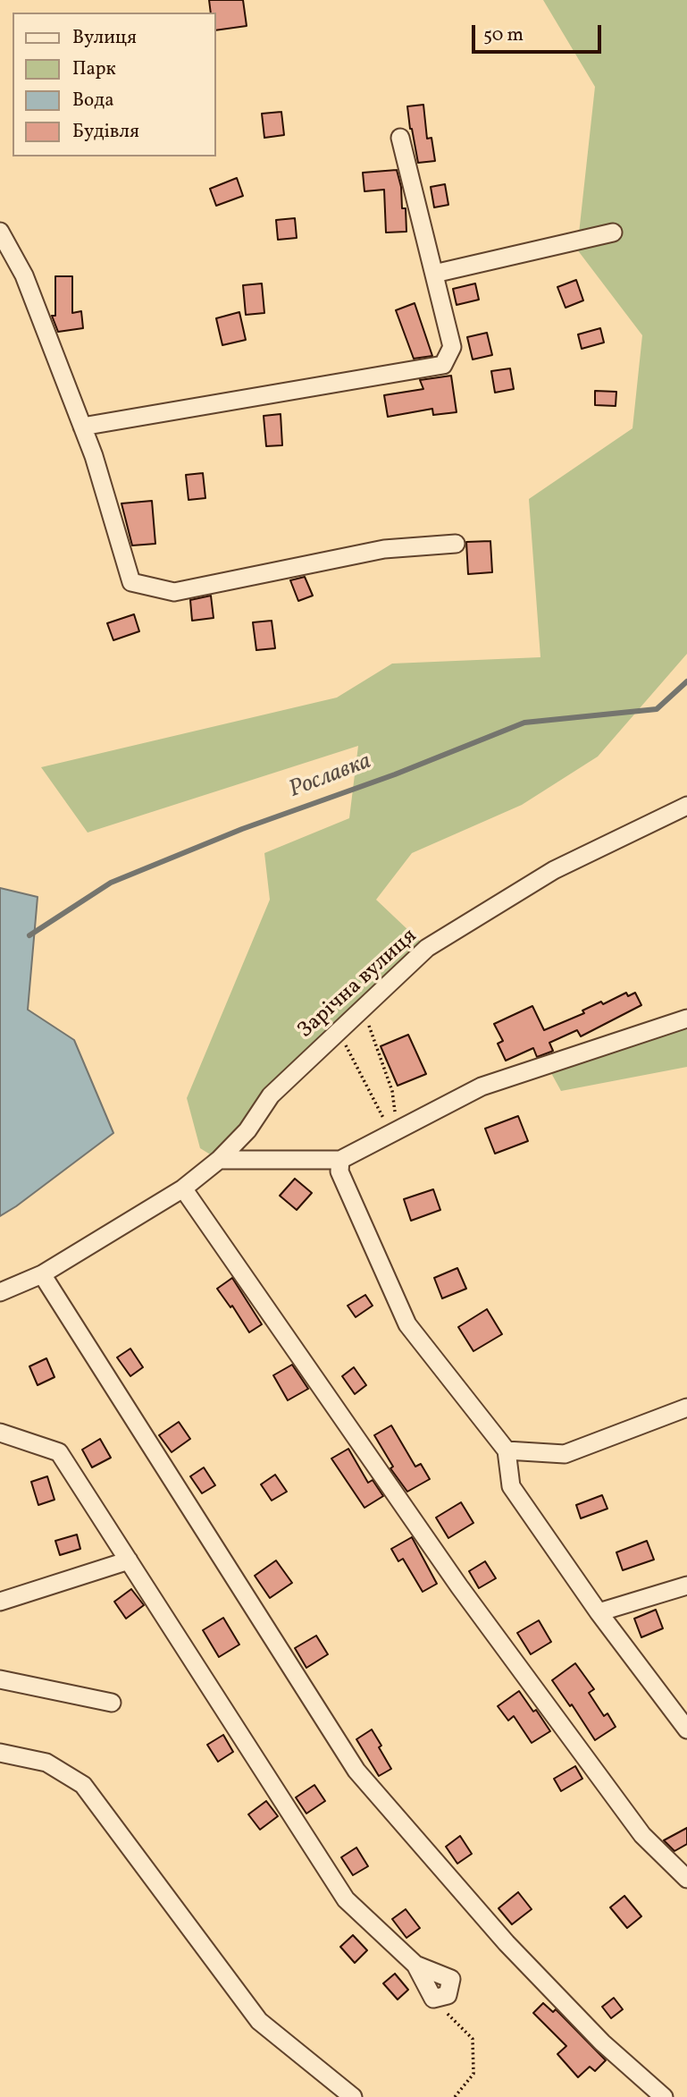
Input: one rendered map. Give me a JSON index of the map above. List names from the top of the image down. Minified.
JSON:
{"streets":{"street":["Зарічна вулиця"]},"water":["Рославка"],"legend":["Вулиця","Парк","Вода","Будівля"],"scale_bar":"50 m"}
